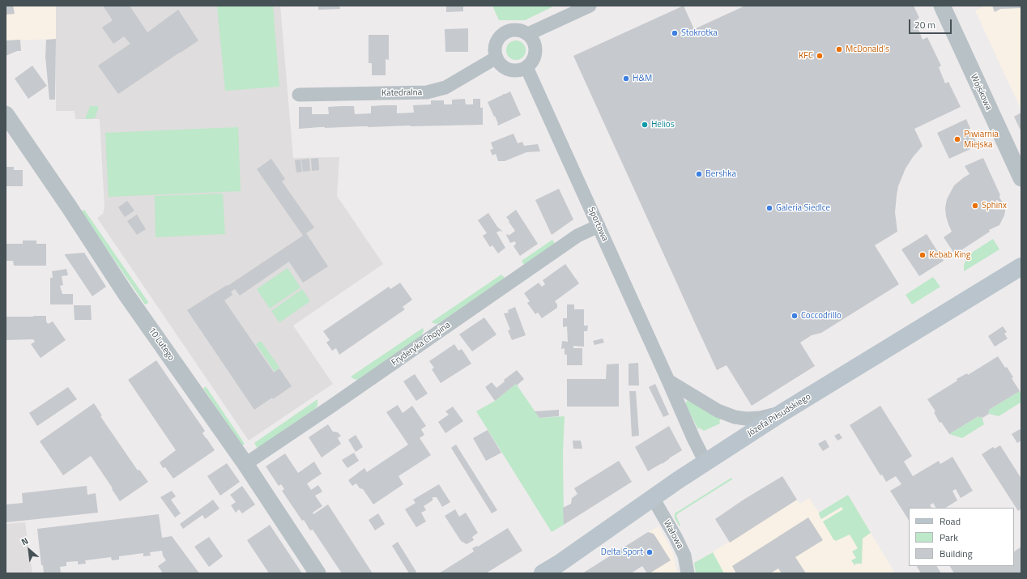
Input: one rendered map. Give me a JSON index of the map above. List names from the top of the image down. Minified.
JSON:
{"streets":{"main road":["Józefa Piłsudskiego"],"street":["Wojskowa","Katedralna","Sportowa","10 Lutego","Fryderyka Chopina","Wałowa"]},"crossings":[["Katedralna","Sportowa"],["Sportowa","Fryderyka Chopina"],["Sportowa","Józefa Piłsudskiego"],["10 Lutego","Fryderyka Chopina"],["Józefa Piłsudskiego","Wałowa"]],"places":["Stokrotka","McDonald's","KFC","H&M","Helios","Piwiarnia Miejska","Bershka","Sphinx","Galeria Siedlce","Kebab King","Coccodrillo","Delta Sport"],"legend":["Road","Park","Building"],"scale_bar":"20 m","north":"top left"}
